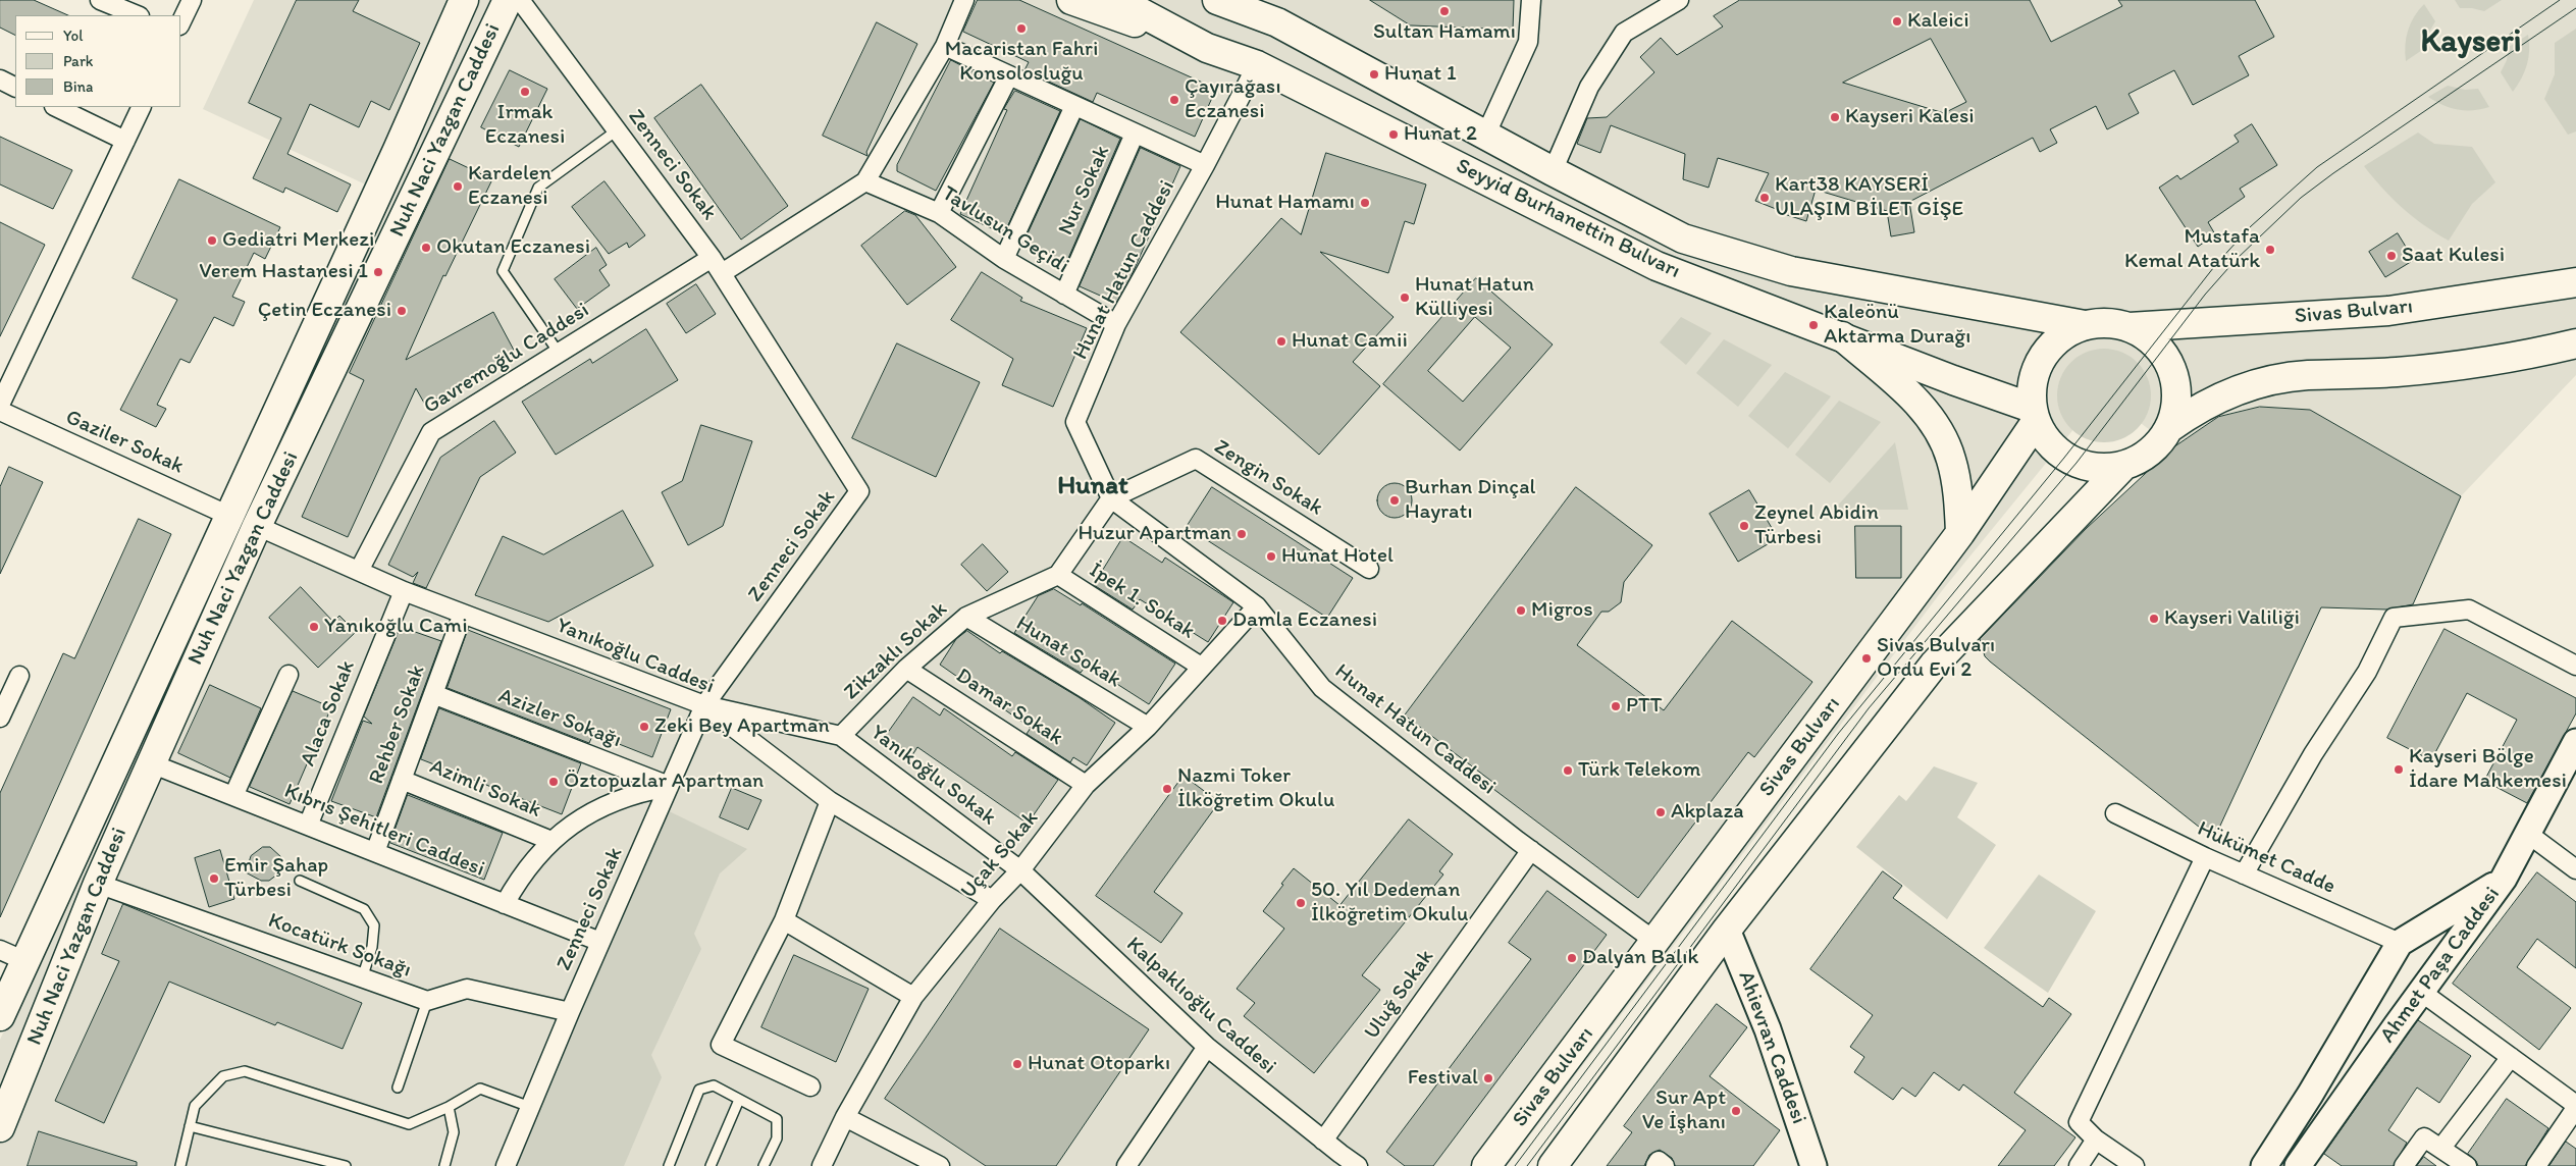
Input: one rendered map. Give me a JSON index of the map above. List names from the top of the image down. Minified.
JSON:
{"streets":{"main road":["Nuh Naci Yazgan Caddesi","Seyyid Burhanettin Bulvarı","Sivas Bulvarı"],"street":["Zenneci Sokak","Nur Sokak","Tavlusun Geçidi","Hunat Hatun Caddesi","Gavremoğlu Caddesi","Gaziler Sokak","Zengin Sokak","İpek 1. Sokak","Zikzaklı Sokak","Hunat Sokak","Yanıkoğlu Caddesi","Damar Sokak","Alaca Sokak","Azizler Sokağı","Rehber Sokak","Yanıkoğlu Sokak","Azimli Sokak","Kıbrıs Şehitleri Caddesi","Uçak Sokak","Hükümet Cadde","Kocatürk Sokağı","Ahmet Paşa Caddesi","Uluğ Sokak","Kalpaklıoğlu Caddesi","Ahievran Caddesi"]},"crossings":[["Nuh Naci Yazgan Caddesi","Gaziler Sokak"],["Nuh Naci Yazgan Caddesi","Yanıkoğlu Caddesi"],["Nuh Naci Yazgan Caddesi","Kıbrıs Şehitleri Caddesi"],["Nuh Naci Yazgan Caddesi","Kocatürk Sokağı"],["Zenneci Sokak","Gavremoğlu Caddesi"],["Zenneci Sokak","Yanıkoğlu Caddesi"],["Zenneci Sokak","Azizler Sokağı"],["Zenneci Sokak","Kıbrıs Şehitleri Caddesi"],["Zenneci Sokak","Kocatürk Sokağı"],["Nur Sokak","Tavlusun Geçidi"],["Seyyid Burhanettin Bulvarı","Hunat Hatun Caddesi"],["Seyyid Burhanettin Bulvarı","Sivas Bulvarı"],["Tavlusun Geçidi","Hunat Hatun Caddesi"],["Hunat Hatun Caddesi","Sivas Bulvarı"],["Hunat Hatun Caddesi","Zengin Sokak"],["Hunat Hatun Caddesi","Uçak Sokak"],["Hunat Hatun Caddesi","Uluğ Sokak"],["Gavremoğlu Caddesi","Yanıkoğlu Caddesi"],["İpek 1. Sokak","Zikzaklı Sokak"],["İpek 1. Sokak","Uçak Sokak"],["Zikzaklı Sokak","Hunat Sokak"],["Zikzaklı Sokak","Damar Sokak"],["Zikzaklı Sokak","Yanıkoğlu Sokak"],["Hunat Sokak","Uçak Sokak"],["Yanıkoğlu Caddesi","Alaca Sokak"],["Yanıkoğlu Caddesi","Rehber Sokak"],["Yanıkoğlu Caddesi","Uçak Sokak"],["Damar Sokak","Uçak Sokak"],["Alaca Sokak","Kıbrıs Şehitleri Caddesi"],["Azizler Sokağı","Rehber Sokak"],["Rehber Sokak","Azimli Sokak"],["Rehber Sokak","Kıbrıs Şehitleri Caddesi"],["Yanıkoğlu Sokak","Uçak Sokak"],["Yanıkoğlu Sokak","Kalpaklıoğlu Caddesi"],["Uçak Sokak","Kalpaklıoğlu Caddesi"],["Hükümet Cadde","Ahmet Paşa Caddesi"],["Uluğ Sokak","Kalpaklıoğlu Caddesi"]],"districts":["Kayseri","Hunat"],"places":["Sultan Hamamı","Kaleici","Macaristan Fahri Konsolosluğu","Hunat 1","Irmak Eczanesi","Çayırağası Eczanesi","Kayseri Kalesi","Hunat 2","Kardelen Eczanesi","Kart38 KAYSERİ ULAŞIM BİLET GİŞE","Hunat Hamamı","Gediatri Merkezi","Okutan Eczanesi","Mustafa Kemal Atatürk","Saat Kulesi","Verem Hastanesi 1","Hunat Hatun Külliyesi","Çetin Eczanesi","Kaleönü Aktarma Durağı","Hunat Camii","Burhan Dinçal Hayratı","Zeynel Abidin Türbesi","Huzur Apartman","Hunat Hotel","Migros","Kayseri Valiliği","Damla Eczanesi","Yanıkoğlu Cami","Sivas Bulvarı Ordu Evi 2","PTT","Zeki Bey Apartman","Kayseri Bölge İdare Mahkemesi","Türk Telekom","Öztopuzlar Apartman","Nazmi Toker İlköğretim Okulu","Akplaza","Emir Şahap Türbesi","50. Yıl Dedeman İlköğretim Okulu","Dalyan Balık","Hunat Otoparkı","Festival","Sur Apt Ve İşhanı"],"legend":["Yol","Park","Bina"]}
